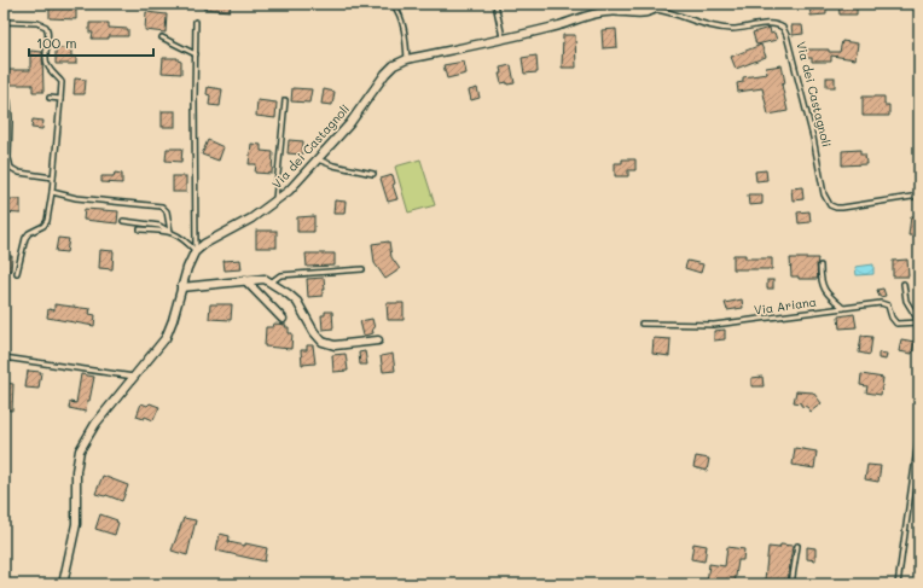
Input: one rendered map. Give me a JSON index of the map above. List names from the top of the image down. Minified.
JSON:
{"streets":{"street":["Via dei Castagnoli"],"lane":["Via Ariana"]},"scale_bar":"100 m"}
